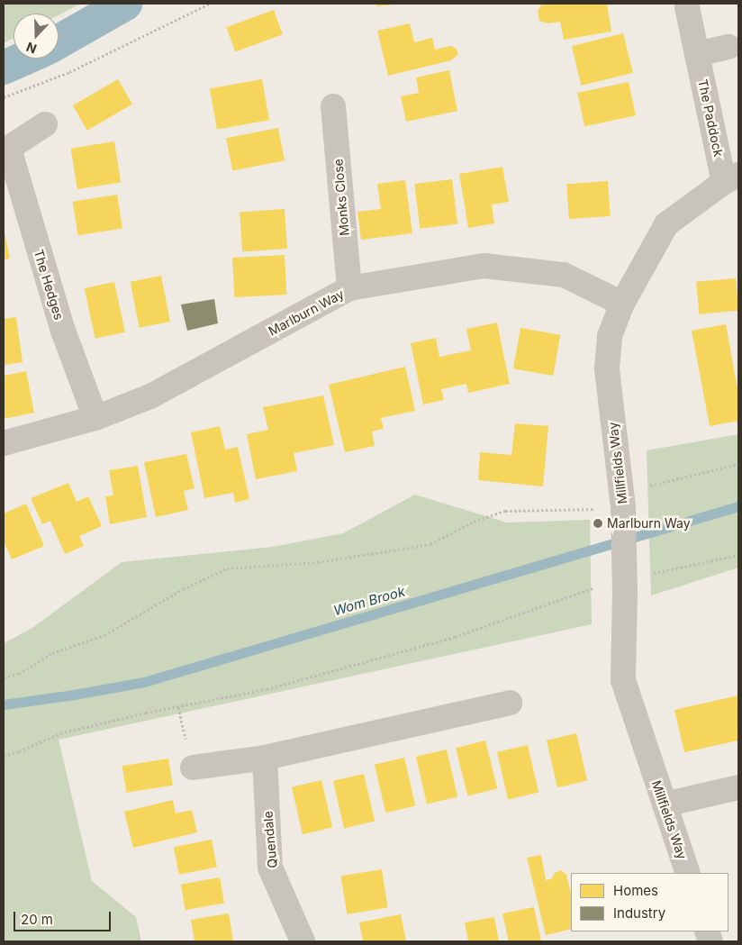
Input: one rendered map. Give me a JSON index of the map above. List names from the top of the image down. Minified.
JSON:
{"streets":{"street":["The Paddock","Monks Close","The Hedges","Marlburn Way","Millfields Way","Quendale"]},"crossings":[["The Paddock","Millfields Way"],["Monks Close","Marlburn Way"],["The Hedges","Marlburn Way"],["Marlburn Way","Millfields Way"]],"water":["Wom Brook"],"places":["Marlburn Way"],"legend":["Homes","Industry"],"scale_bar":"20 m","north":"bottom"}
